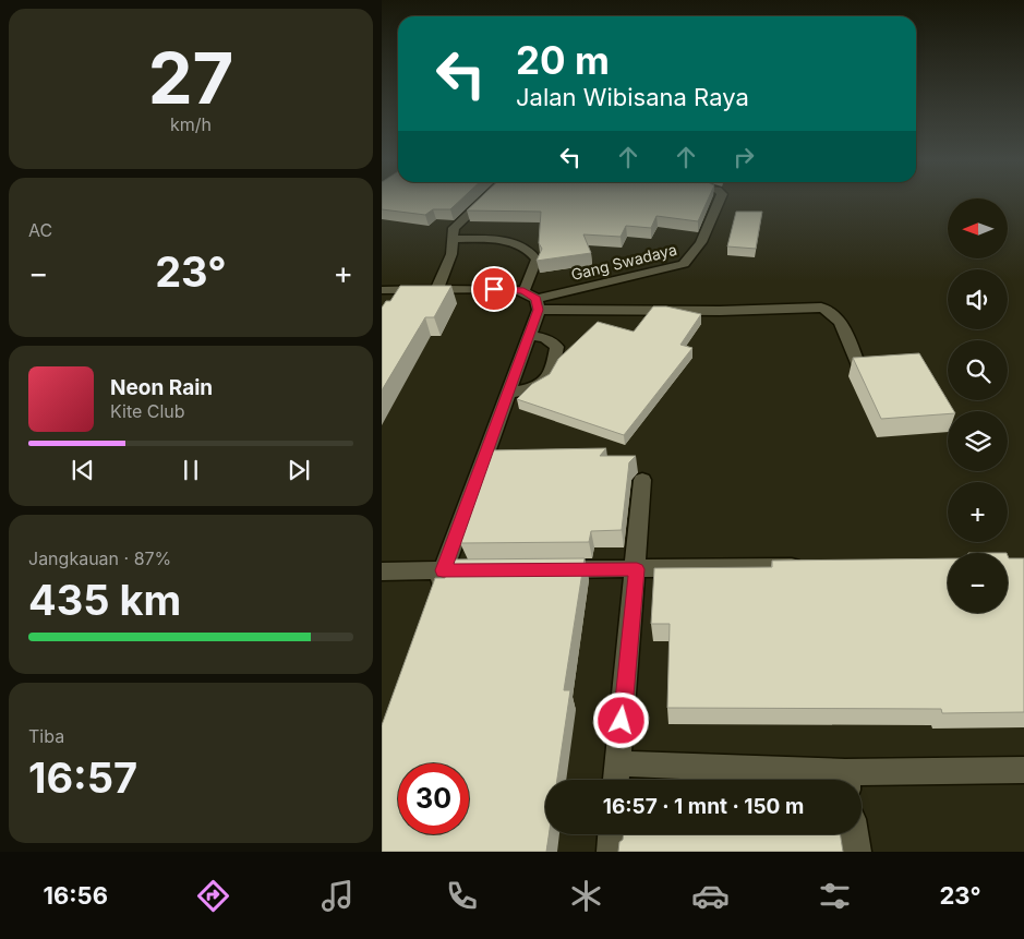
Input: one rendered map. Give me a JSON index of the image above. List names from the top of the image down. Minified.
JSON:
{"streets":{"street":["Gang Swadaya"]},"north":"left","page":{"tile":[["27","km/h"],"AC",["Jangkauan · 87%","435 km"],["Tiba","16:57"]],"turn":["20 m","Jalan Wibisana Raya"],"map_buttons":["+","−"],"heat":["−","23°","+"],"song":["Neon Rain","Kite Club"],"limit":"30","trip":"16:57 · 1 mnt · 150 m","tabs":["16:56","23°"]}}
